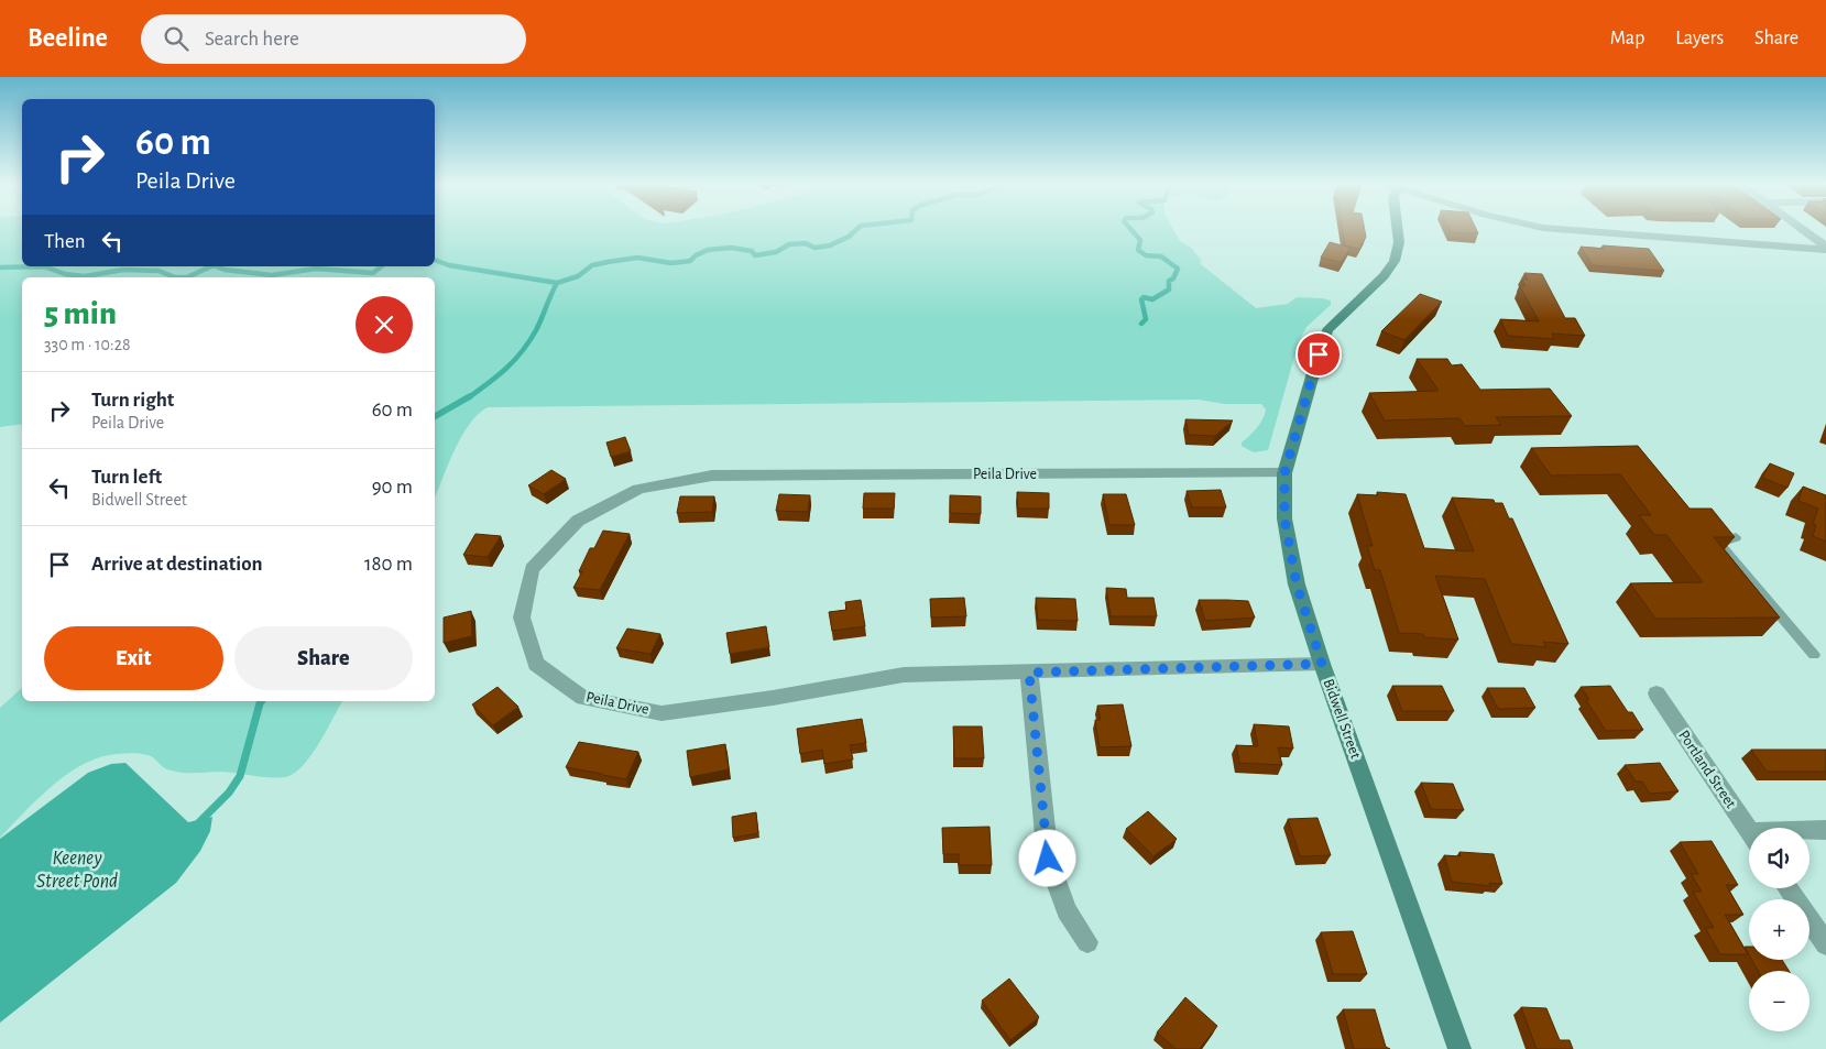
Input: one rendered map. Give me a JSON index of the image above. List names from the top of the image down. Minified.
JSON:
{"streets":{"street":["Peila Drive","Bidwell Street","Portland Street"]},"crossings":[["Peila Drive","Bidwell Street"]],"water":["Keeney Street Pond"],"page":{"header":"Beeline","search":"Search here","nav":["Map","Layers","Share"],"turn":["60 m","Peila Drive"],"then":"Then","heading":["5 min","330 m · 10:28"],"list":[{"name":"Turn right","note":"Peila Drive","value":"60 m"},{"name":"Turn left","note":"Bidwell Street","value":"90 m"},{"name":"Arrive at destination","value":"180 m"}],"buttons":["Exit","Share"],"map_buttons":["+","−"]}}
